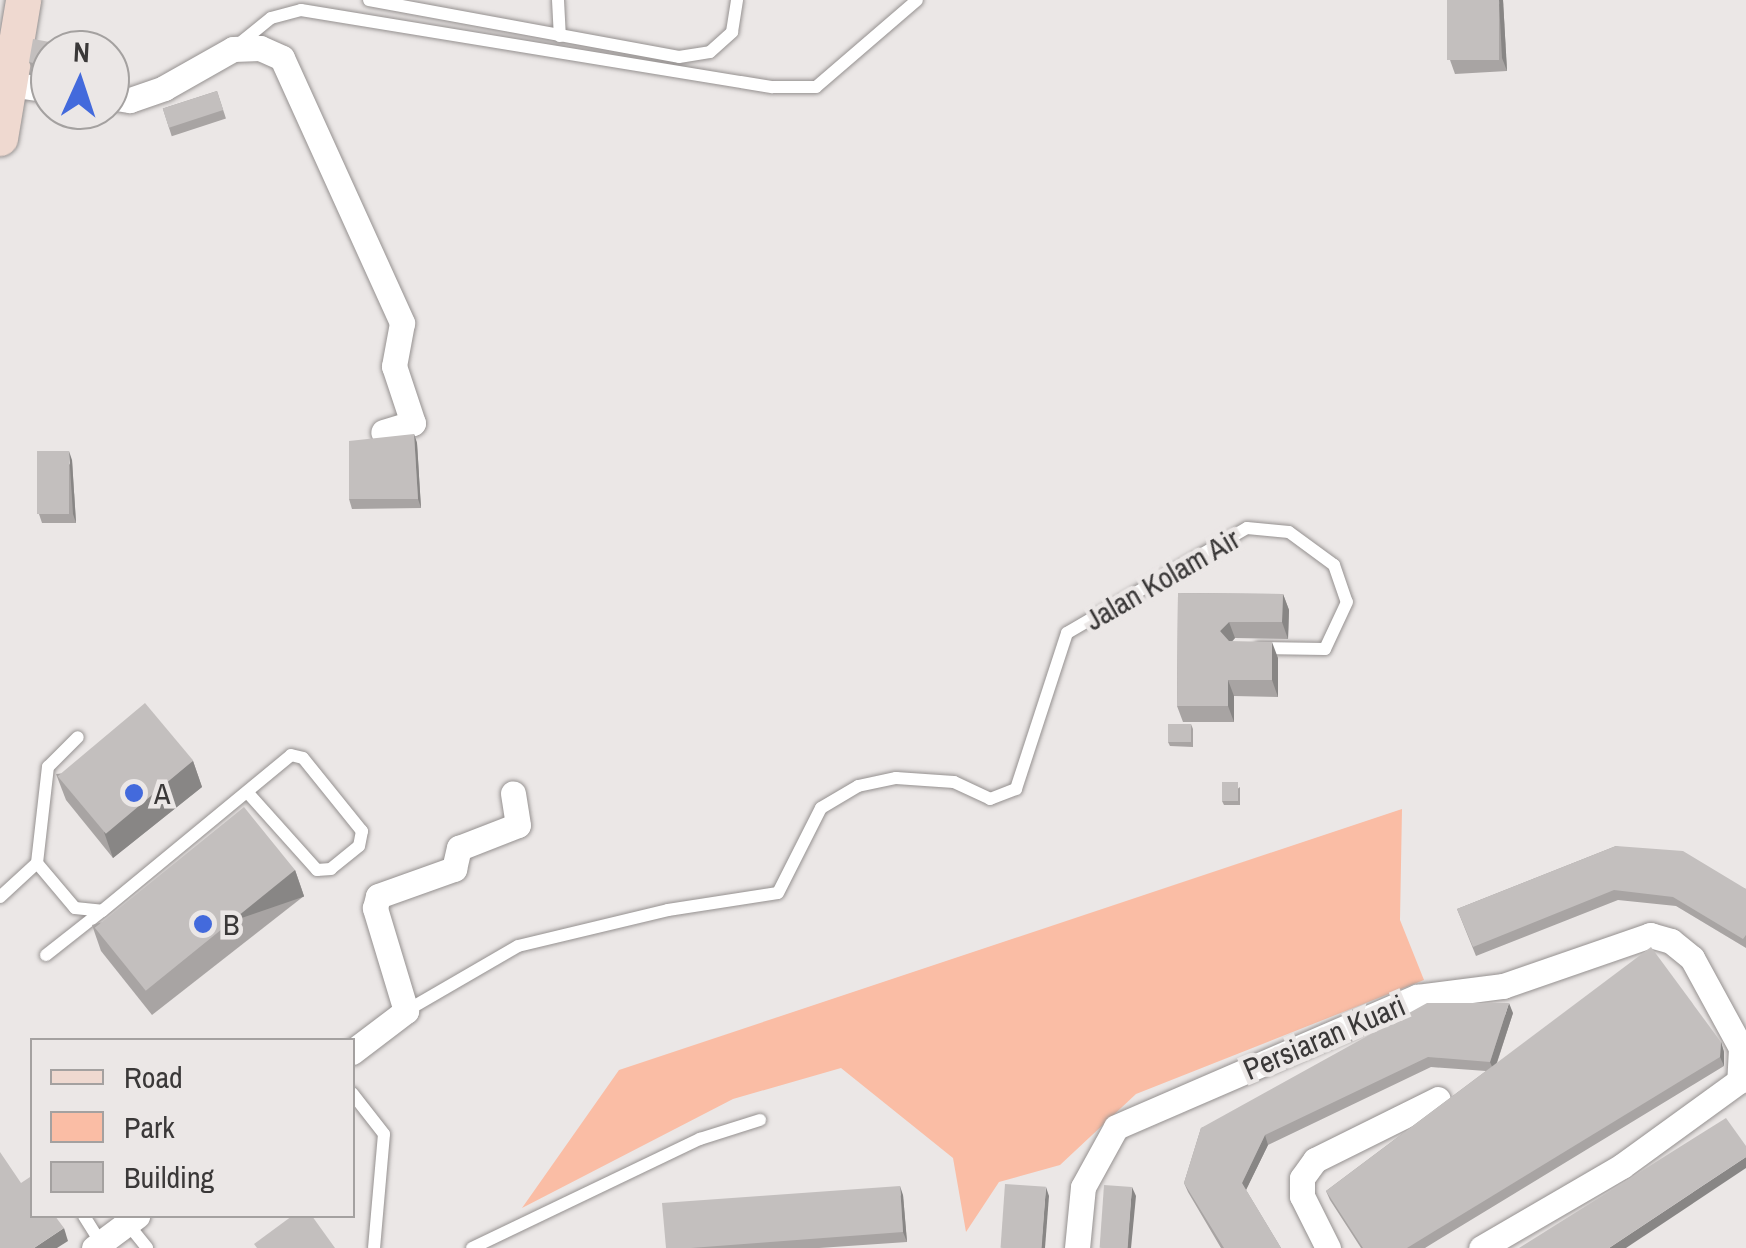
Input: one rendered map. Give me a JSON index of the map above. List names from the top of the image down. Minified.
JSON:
{"streets":{"street":["Jalan Kolam Air","Persiaran Kuari"]},"places":["A","B"],"legend":["Road","Park","Building"],"north":"top"}
